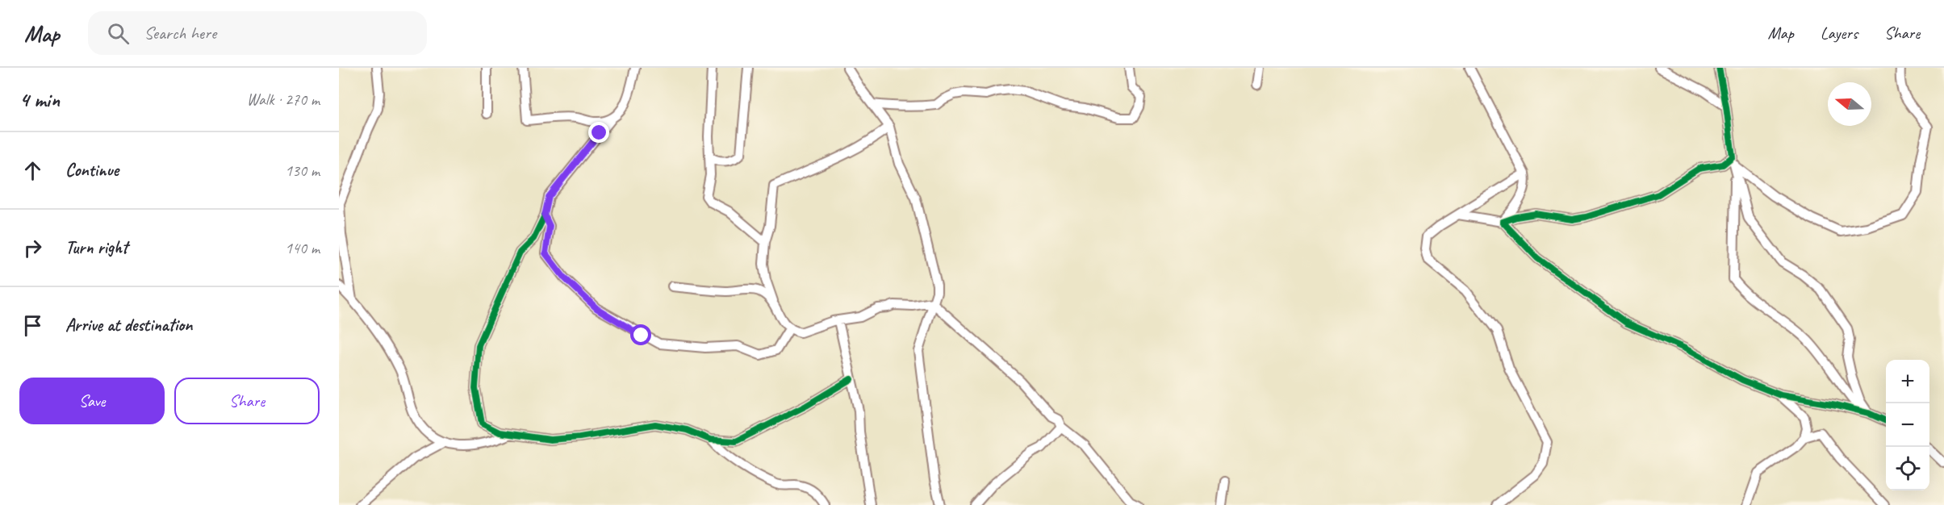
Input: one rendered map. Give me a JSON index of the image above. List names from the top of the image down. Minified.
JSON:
{"north":"left","page":{"header":"Map","search":"Search here","nav":["Map","Layers","Share"],"heading":["4 min","Walk · 270 m"],"list":[["Continue","130 m"],["Turn right","140 m"],"Arrive at destination"],"map_buttons":["+","−"],"buttons":["Save","Share"]}}
